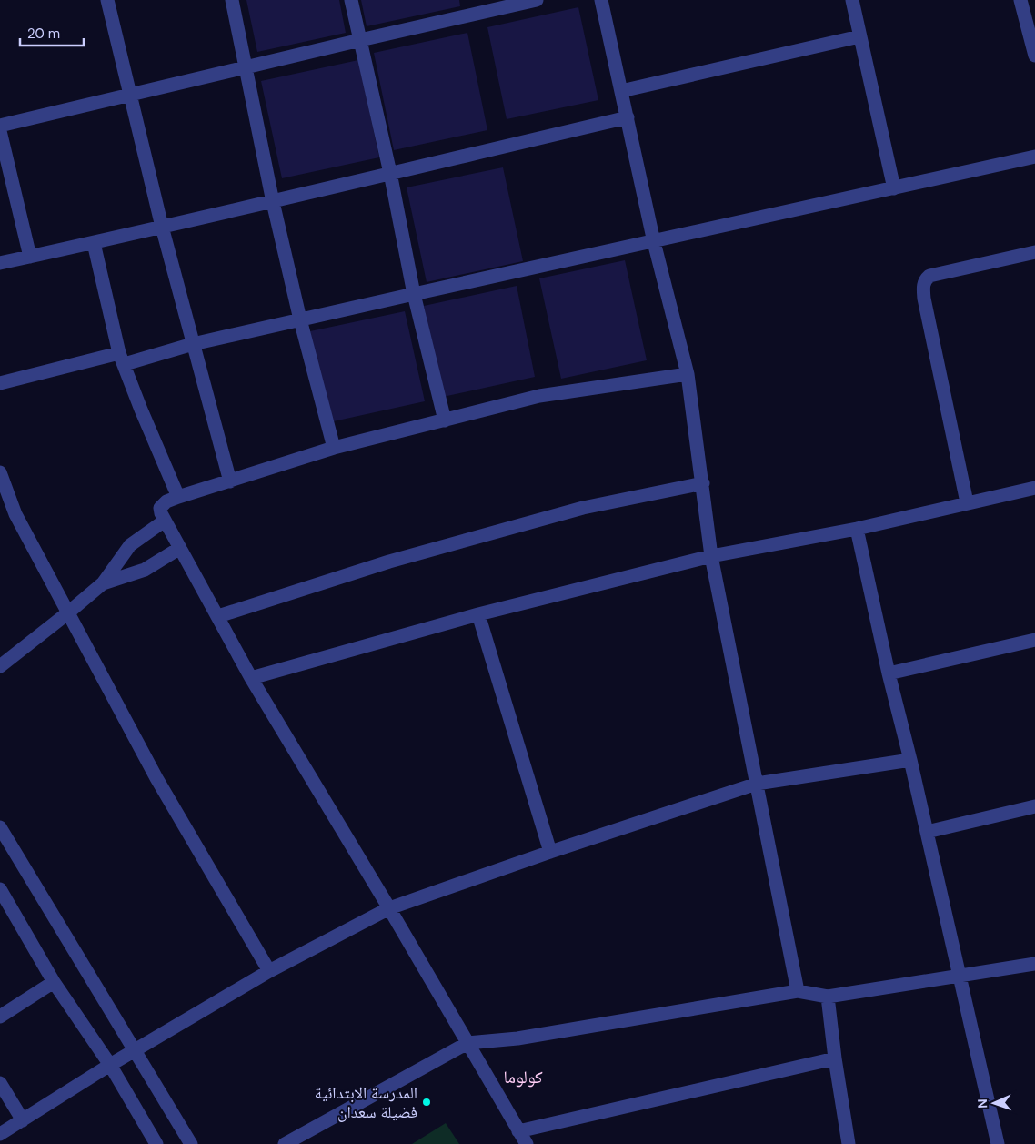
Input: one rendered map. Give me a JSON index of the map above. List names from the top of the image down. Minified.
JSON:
{"districts":["كولوما"],"places":["المدرسة الابتدائية فضيلة سعدان"],"scale_bar":"20 m","north":"left"}
